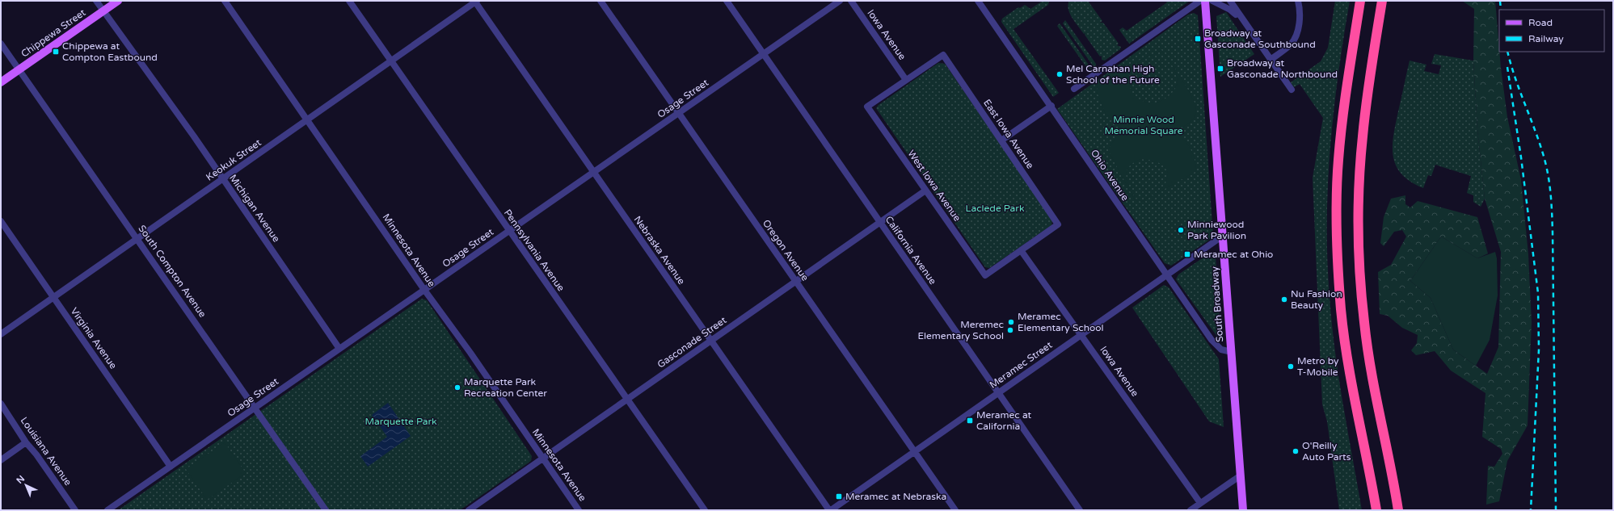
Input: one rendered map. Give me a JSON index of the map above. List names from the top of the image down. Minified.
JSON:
{"streets":{"main road":["Chippewa Street","South Broadway"],"street":["Iowa Avenue","Osage Street","East Iowa Avenue","Keokuk Street","Ohio Avenue","West Iowa Avenue","Michigan Avenue","Minnesota Avenue","Pennsylvania Avenue","Nebraska Avenue","Oregon Avenue","California Avenue","South Compton Avenue","Virginia Avenue","Gasconade Street","Meramec Street","Louisiana Avenue"]},"crossings":[["Chippewa Street","Michigan Avenue"],["Chippewa Street","South Compton Avenue"],["Iowa Avenue","East Iowa Avenue"],["Iowa Avenue","West Iowa Avenue"],["Iowa Avenue","Meramec Street"],["Osage Street","Michigan Avenue"],["Osage Street","Minnesota Avenue"],["Osage Street","Pennsylvania Avenue"],["Osage Street","Nebraska Avenue"],["Osage Street","Oregon Avenue"],["Osage Street","California Avenue"],["Osage Street","South Compton Avenue"],["Osage Street","Virginia Avenue"],["East Iowa Avenue","West Iowa Avenue"],["Keokuk Street","Michigan Avenue"],["Keokuk Street","Minnesota Avenue"],["Keokuk Street","Pennsylvania Avenue"],["Keokuk Street","Nebraska Avenue"],["Keokuk Street","South Compton Avenue"],["Keokuk Street","Virginia Avenue"],["Ohio Avenue","South Broadway"],["Ohio Avenue","Meramec Street"],["West Iowa Avenue","Gasconade Street"],["Minnesota Avenue","Gasconade Street"],["Pennsylvania Avenue","Gasconade Street"],["Nebraska Avenue","Gasconade Street"],["Nebraska Avenue","Meramec Street"],["Oregon Avenue","Gasconade Street"],["Oregon Avenue","Meramec Street"],["California Avenue","Gasconade Street"],["California Avenue","Meramec Street"],["South Broadway","Meramec Street"]],"parks":["Minnie Wood Memorial Square","Laclede Park","Marquette Park"],"places":{"transit":["Broadway at Gasconade Southbound","Chippewa at Compton Eastbound","Broadway at Gasconade Northbound","Meramec at Ohio","Meramec at California","Meramec at Nebraska"],"other":["Mel Carnahan High School of the Future","Minniewood Park Pavilion","Nu Fashion Beauty","Meramec Elementary School","Meremec Elementary School","Metro by T-Mobile","Marquette Park Recreation Center","O'Reilly Auto Parts"]},"legend":["Road","Railway"],"north":"top left"}
